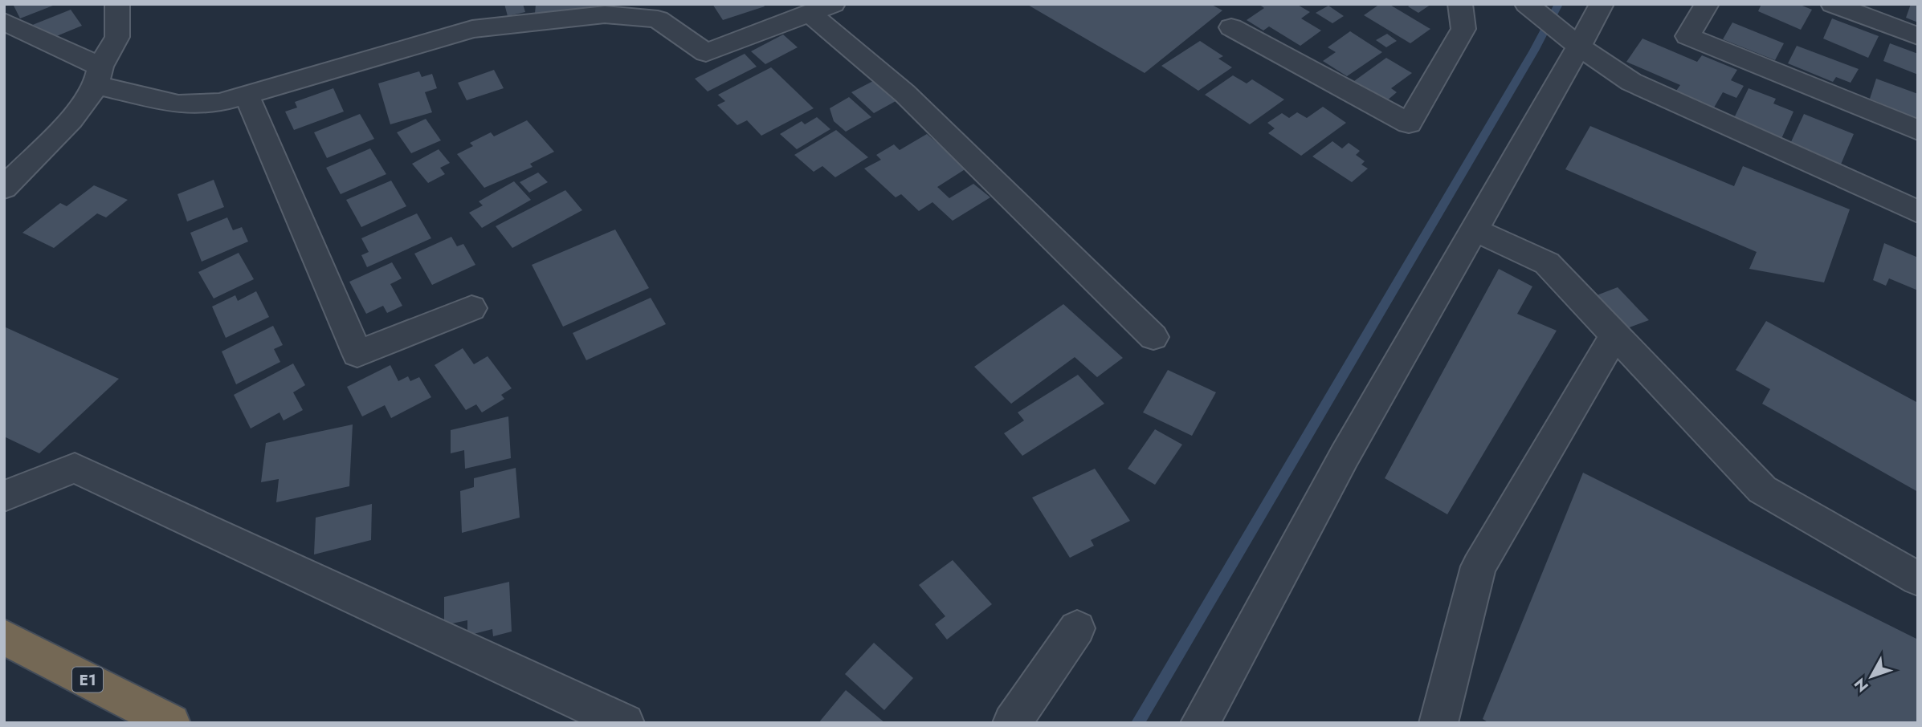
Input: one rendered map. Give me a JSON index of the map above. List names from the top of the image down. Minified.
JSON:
{"streets":{"highway":["E1"]},"north":"bottom left"}
